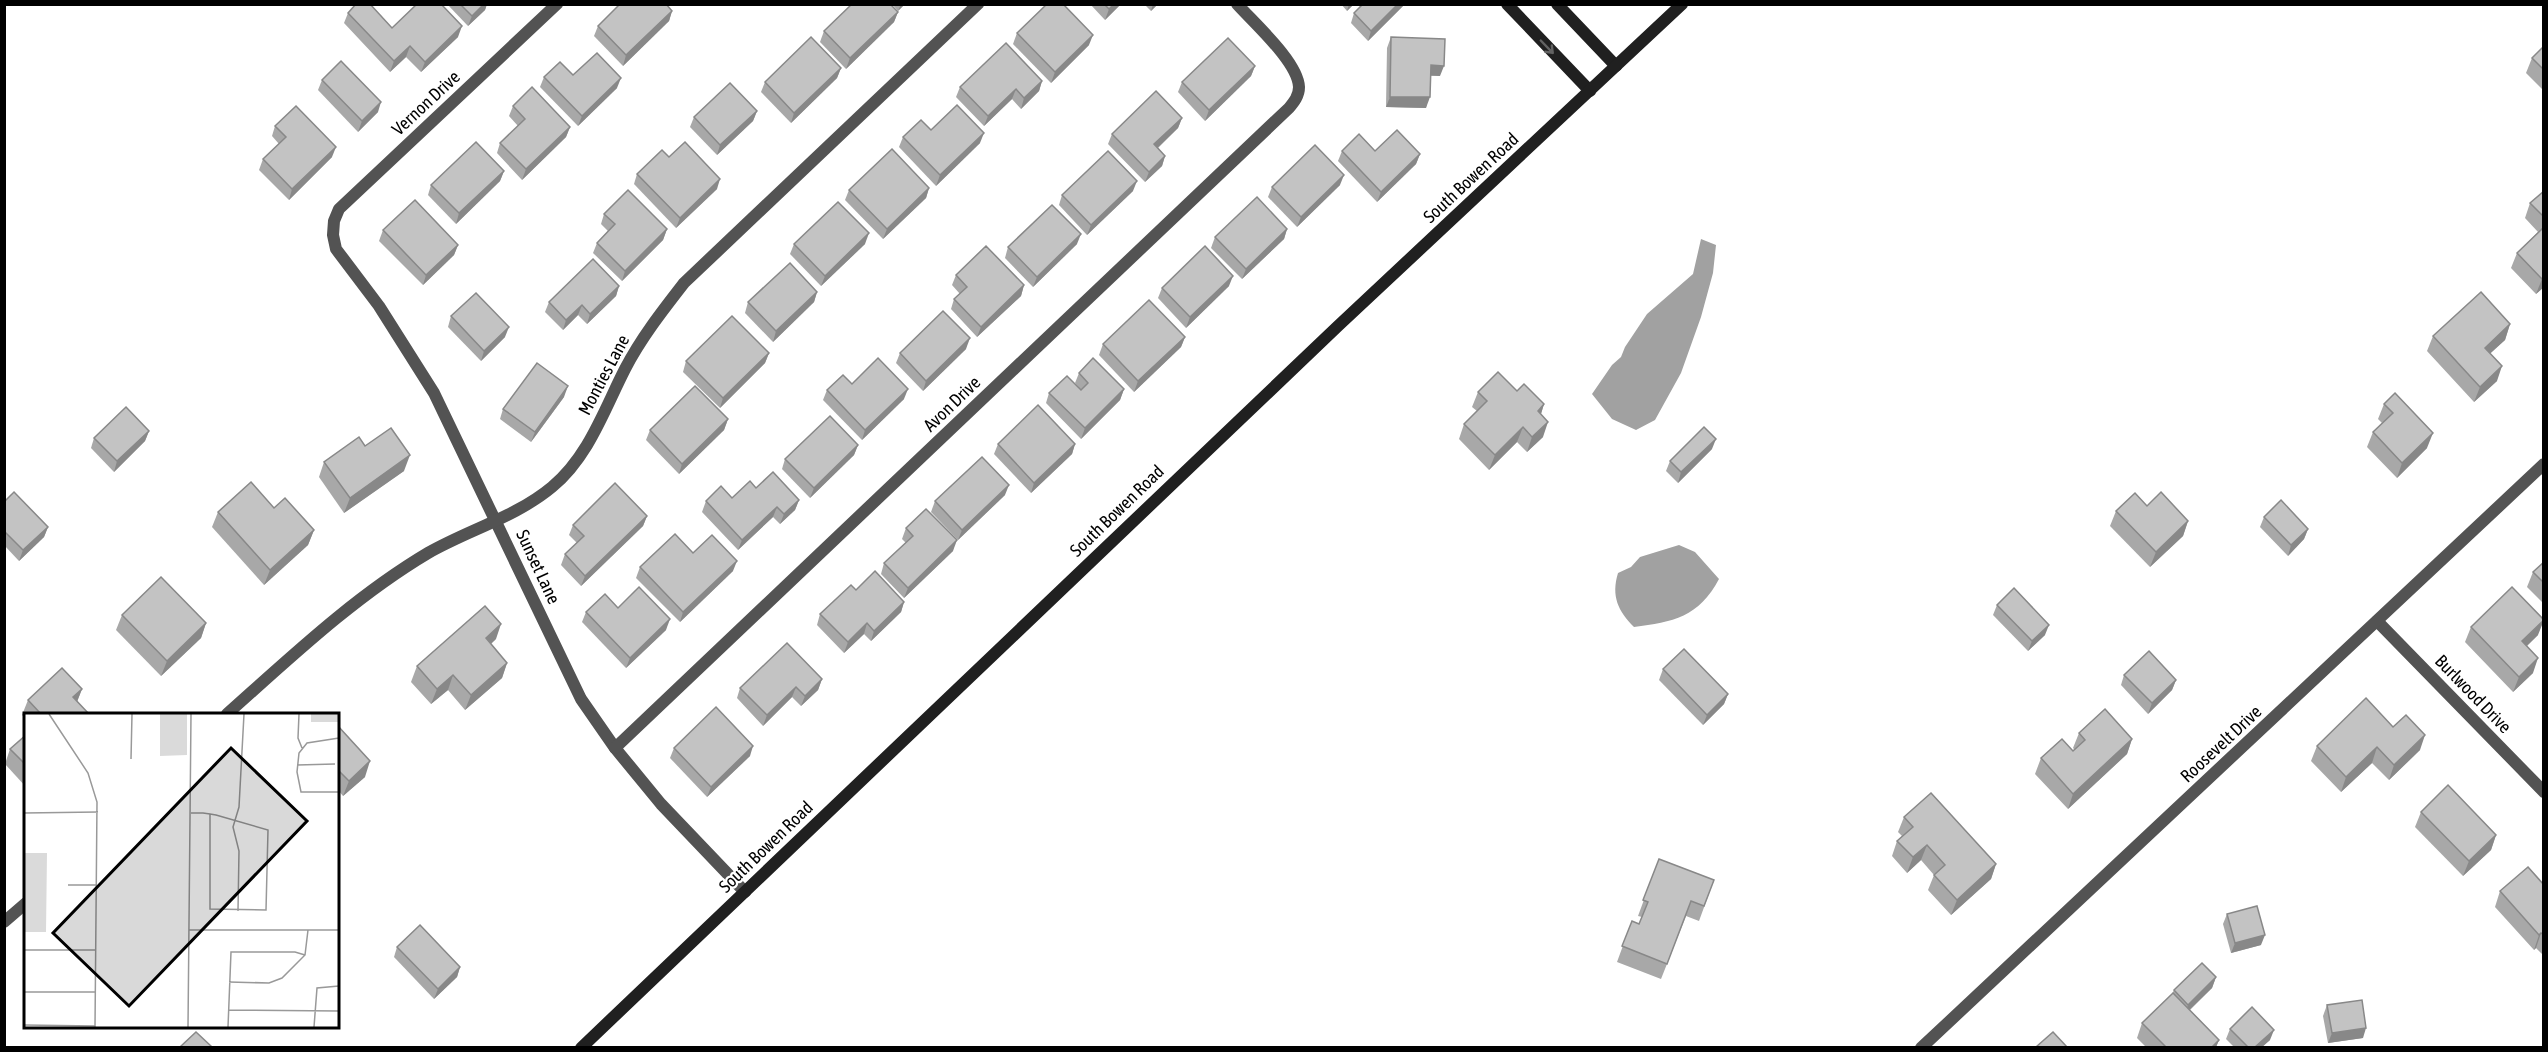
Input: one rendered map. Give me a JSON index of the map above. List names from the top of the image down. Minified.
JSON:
{"streets":{"main road":["South Bowen Road"],"street":["Vernon Drive","Monties Lane","Avon Drive","Sunset Lane","Burlwood Drive","Roosevelt Drive"]},"crossings":[["Vernon Drive","Sunset Lane"],["South Bowen Road","Sunset Lane"],["Monties Lane","Sunset Lane"],["Avon Drive","Sunset Lane"],["Burlwood Drive","Roosevelt Drive"]]}
